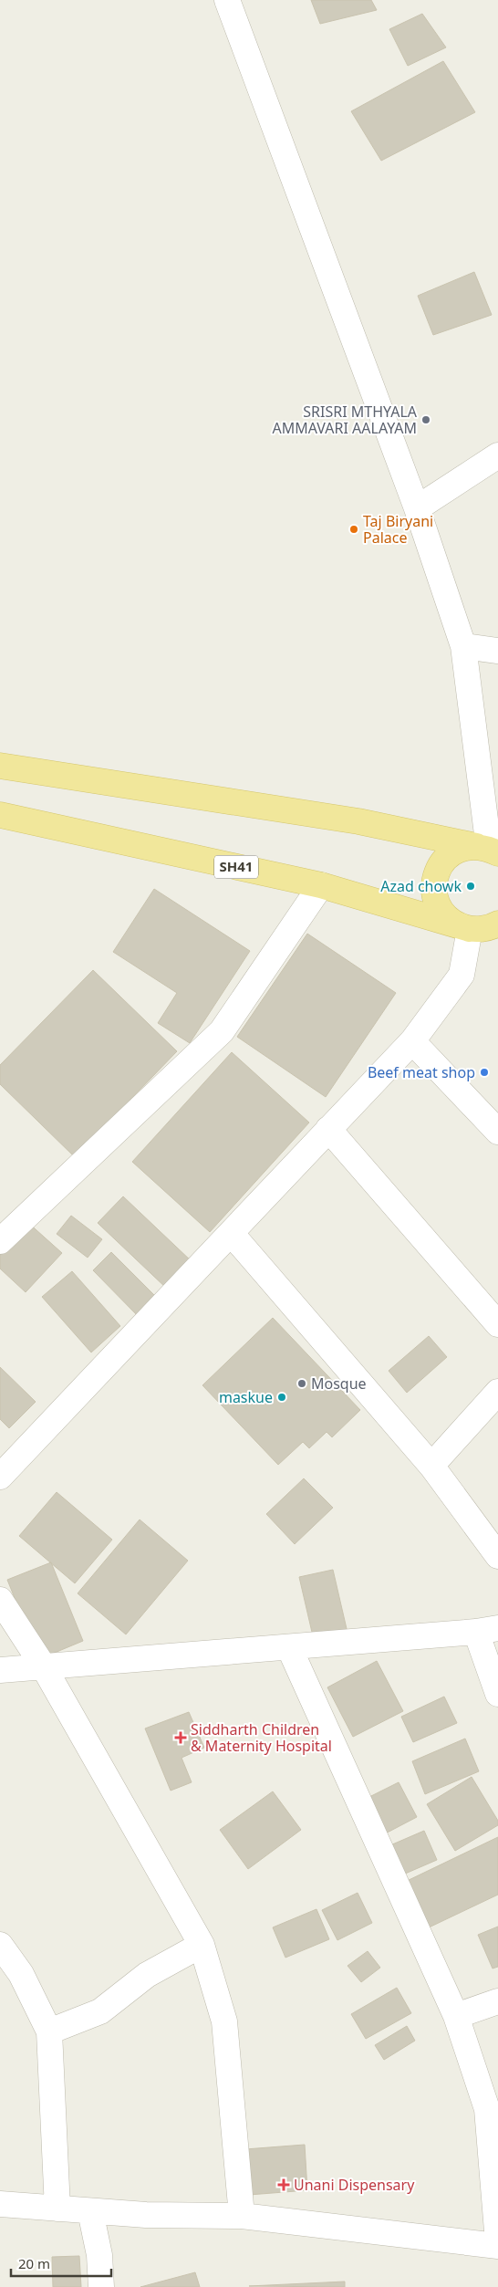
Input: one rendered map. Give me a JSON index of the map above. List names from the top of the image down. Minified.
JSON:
{"streets":{"main road":["SH41"]},"places":{"other":["SRISRI MTHYALA AMMAVARI AALAYAM","Taj Biryani Palace","Azad chowk","Beef meat shop","Mosque","maskue"],"health":["Siddharth Children & Maternity Hospital","Unani Dispensary"]},"scale_bar":"20 m"}
